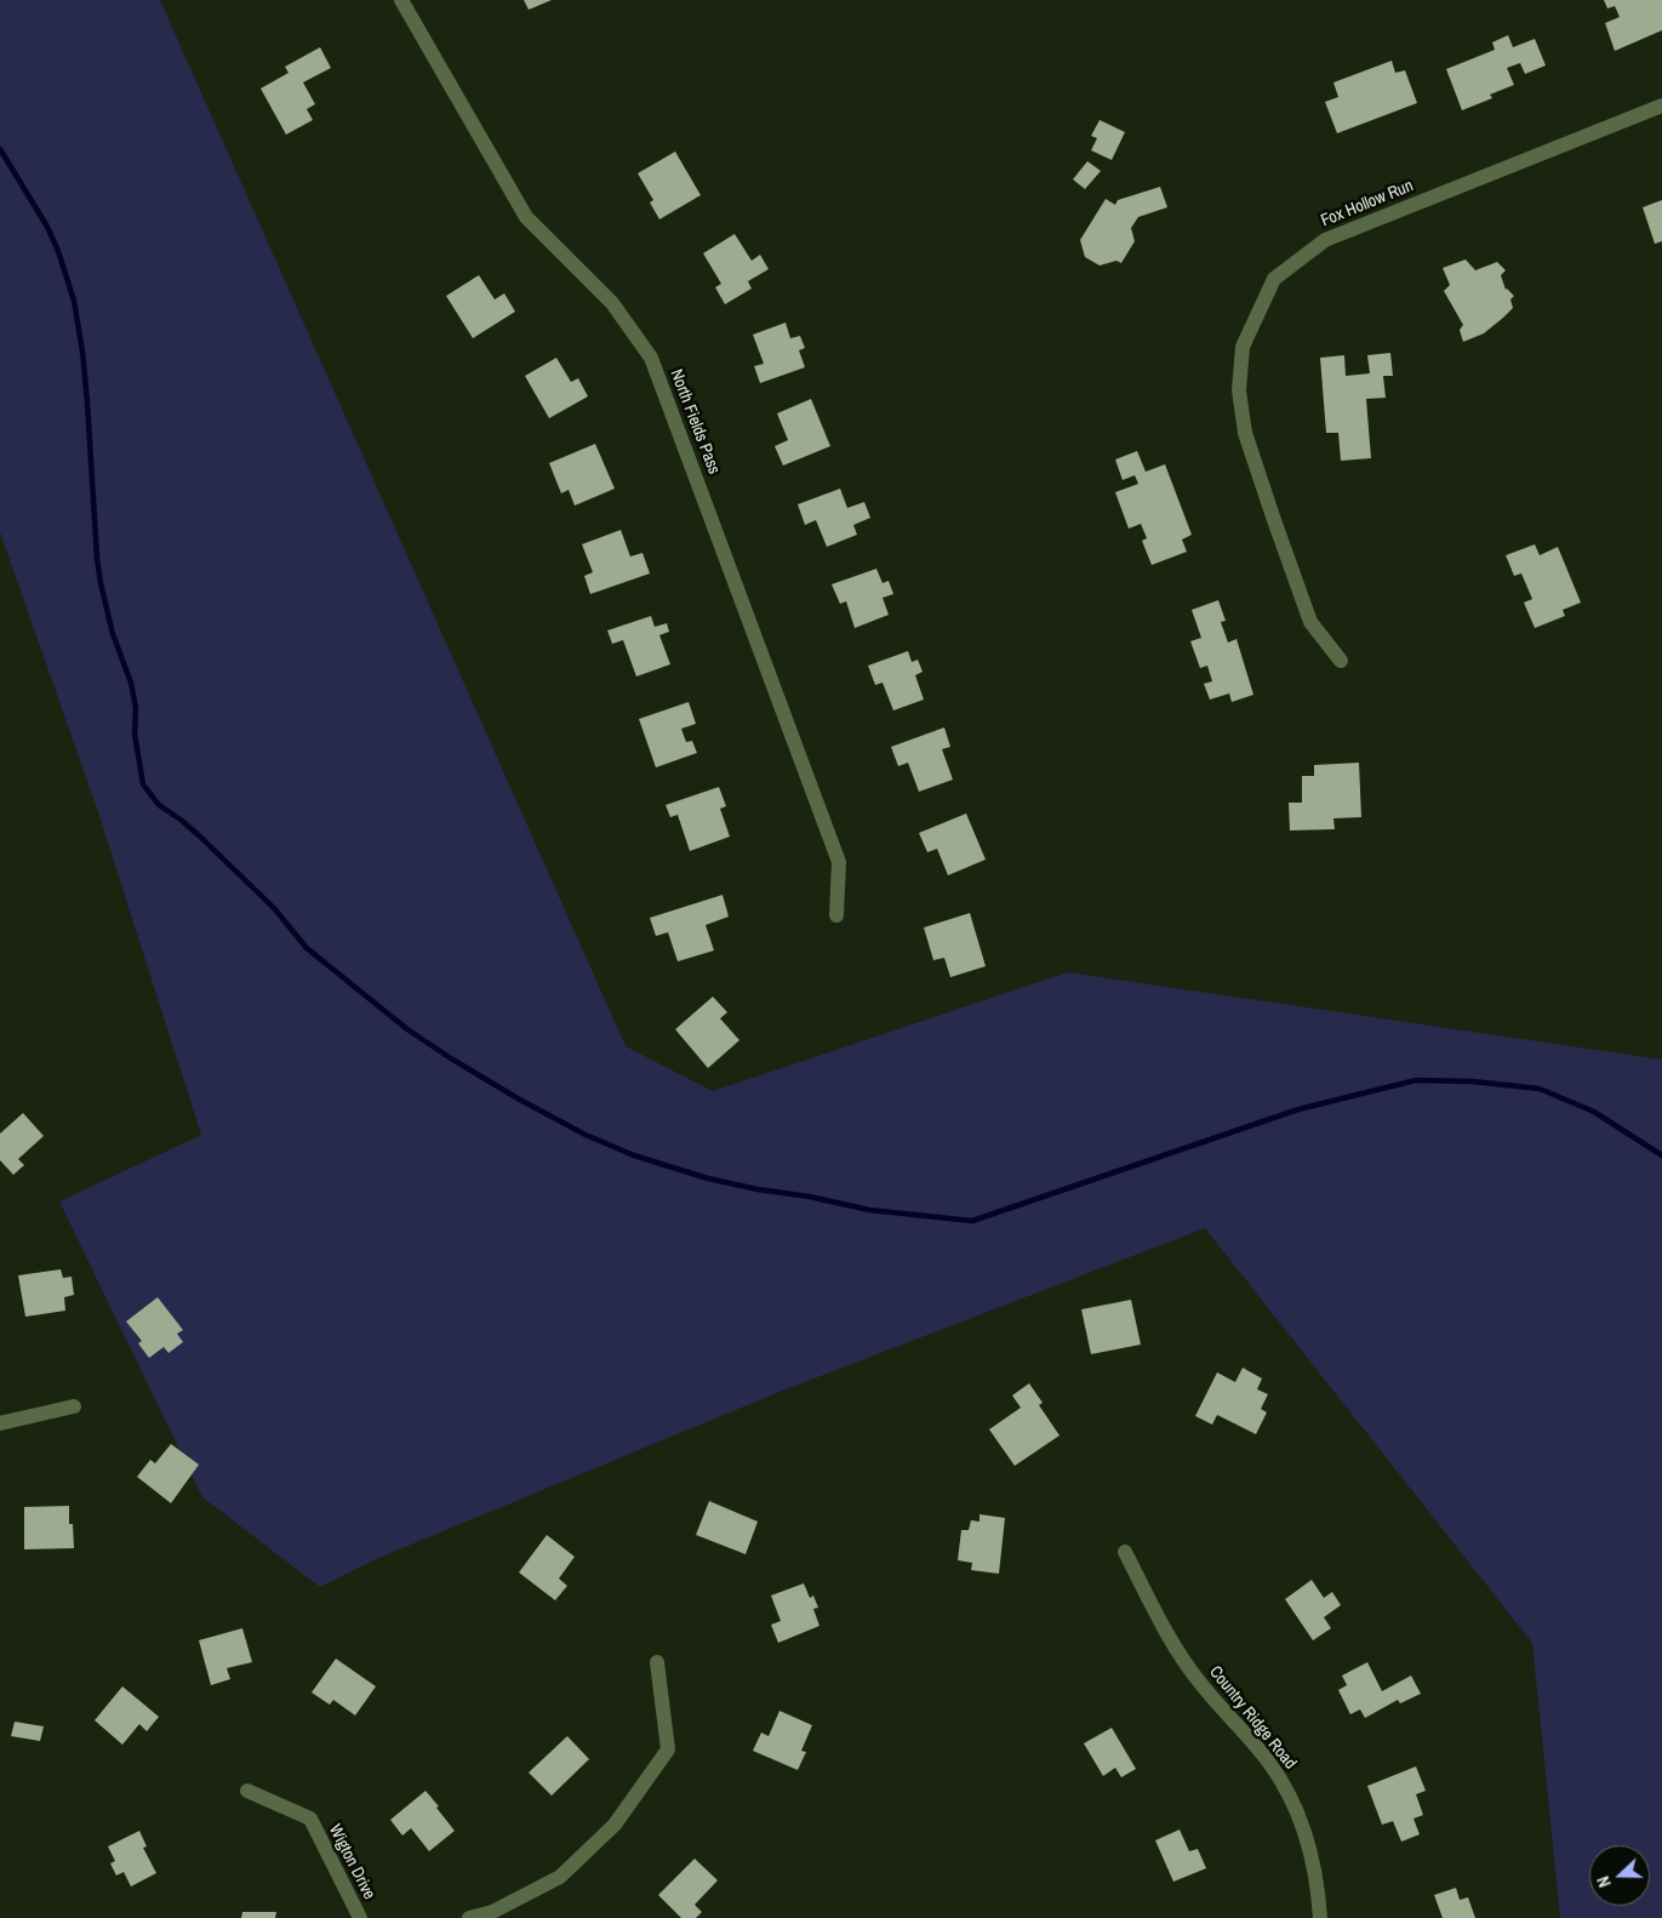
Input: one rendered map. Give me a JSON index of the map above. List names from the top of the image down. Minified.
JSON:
{"streets":{"street":["Fox Hollow Run","North Fields Pass","Country Ridge Road","Wigton Drive"]},"north":"left"}
